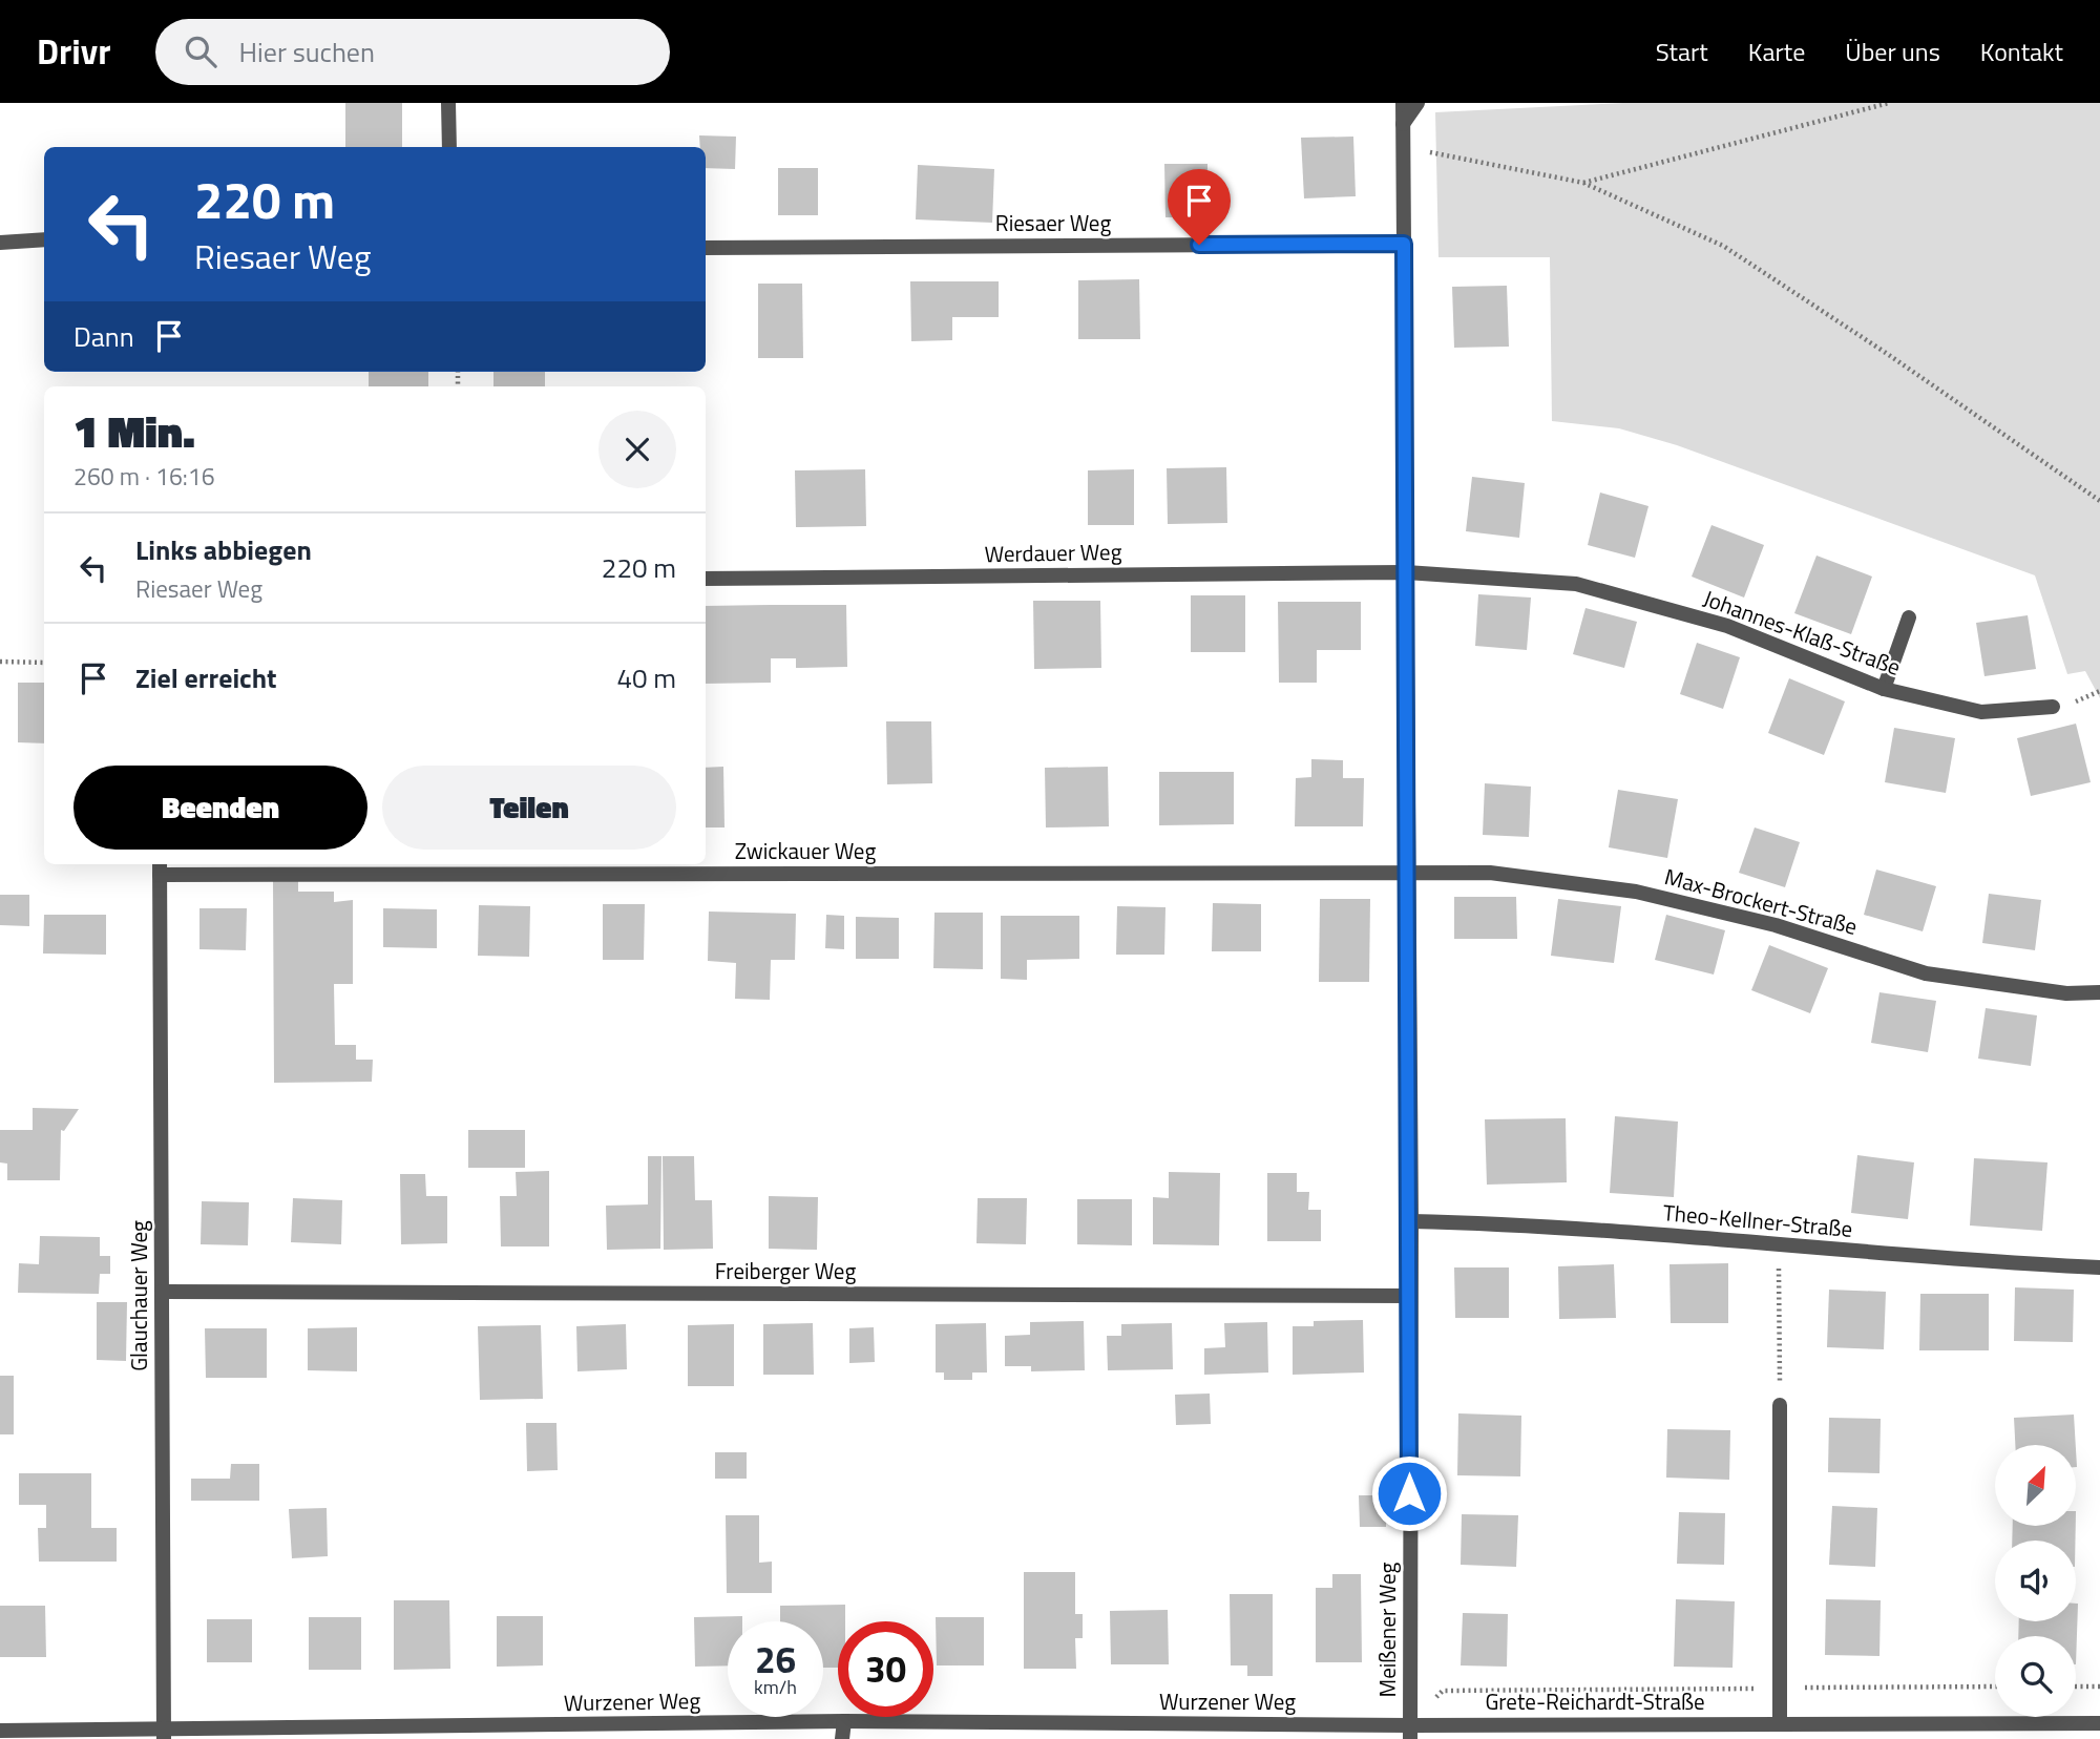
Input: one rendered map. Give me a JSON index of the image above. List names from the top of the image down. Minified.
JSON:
{"streets":{"street":["Riesaer Weg","Werdauer Weg","Johannes-Klaß-Straße","Zwickauer Weg","Max-Brockert-Straße","Theo-Kellner-Straße","Freiberger Weg","Glauchauer Weg","Meißener Weg","Wurzener Weg","Grete-Reichardt-Straße"]},"crossings":[["Riesaer Weg","Meißener Weg"],["Werdauer Weg","Johannes-Klaß-Straße"],["Werdauer Weg","Meißener Weg"],["Johannes-Klaß-Straße","Meißener Weg"],["Zwickauer Weg","Max-Brockert-Straße"],["Zwickauer Weg","Glauchauer Weg"],["Zwickauer Weg","Meißener Weg"],["Max-Brockert-Straße","Meißener Weg"],["Theo-Kellner-Straße","Meißener Weg"],["Freiberger Weg","Glauchauer Weg"],["Freiberger Weg","Meißener Weg"],["Glauchauer Weg","Wurzener Weg"],["Meißener Weg","Wurzener Weg"],["Meißener Weg","Grete-Reichardt-Straße"],["Wurzener Weg","Grete-Reichardt-Straße"]],"north":"top right","page":{"header":"Drivr","search":"Hier suchen","nav":["Start","Karte","Über uns","Kontakt"],"turn":["220 m","Riesaer Weg"],"then":"Dann","heading":["1 Min.","260 m · 16:16"],"list":[{"name":"Links abbiegen","note":"Riesaer Weg","value":"220 m"},{"name":"Ziel erreicht","value":"40 m"}],"buttons":["Beenden","Teilen"],"speed":"26 km/h","limit":"30"}}
